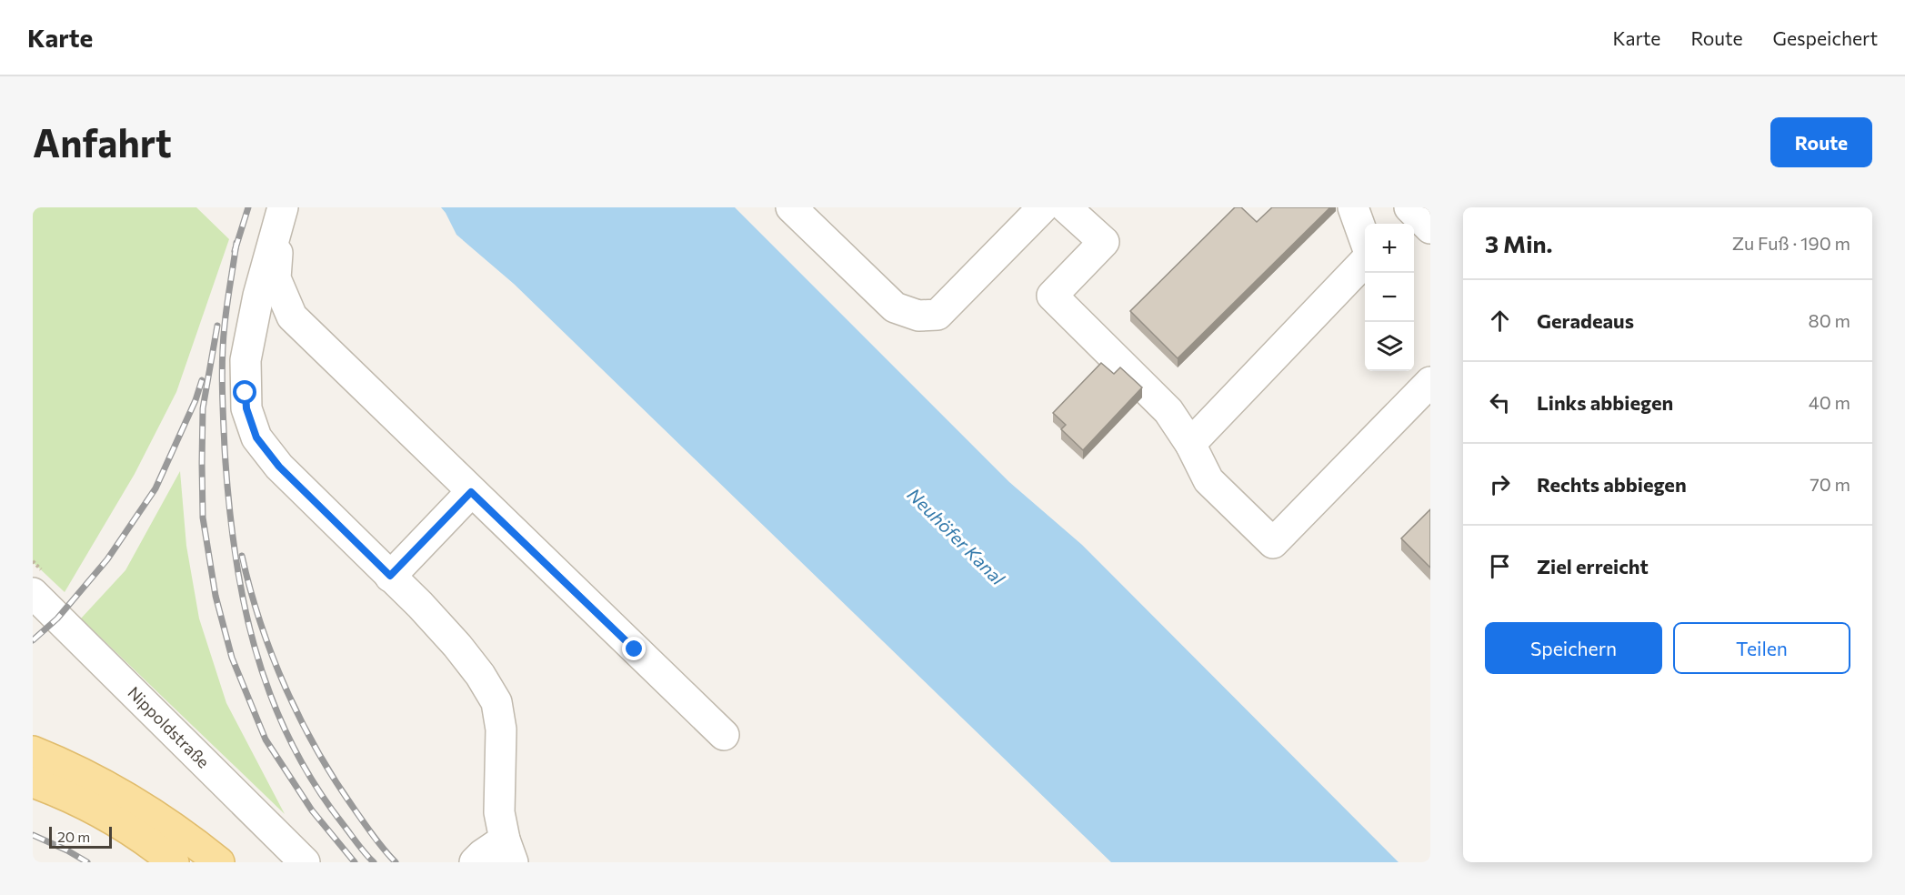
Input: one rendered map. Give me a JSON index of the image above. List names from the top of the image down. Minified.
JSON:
{"streets":{"street":["Nippoldstraße"]},"water":["Neuhöfer Kanal"],"scale_bar":"20 m","page":{"header":"Karte","nav":["Karte","Route","Gespeichert"],"buttons":["Route",["Speichern","Teilen"]],"title":"Anfahrt","heading":["3 Min.","Zu Fuß · 190 m"],"map_buttons":["+","−"],"list":[["Geradeaus","80 m"],["Links abbiegen","40 m"],["Rechts abbiegen","70 m"],"Ziel erreicht"],"scale":"20 m"}}
